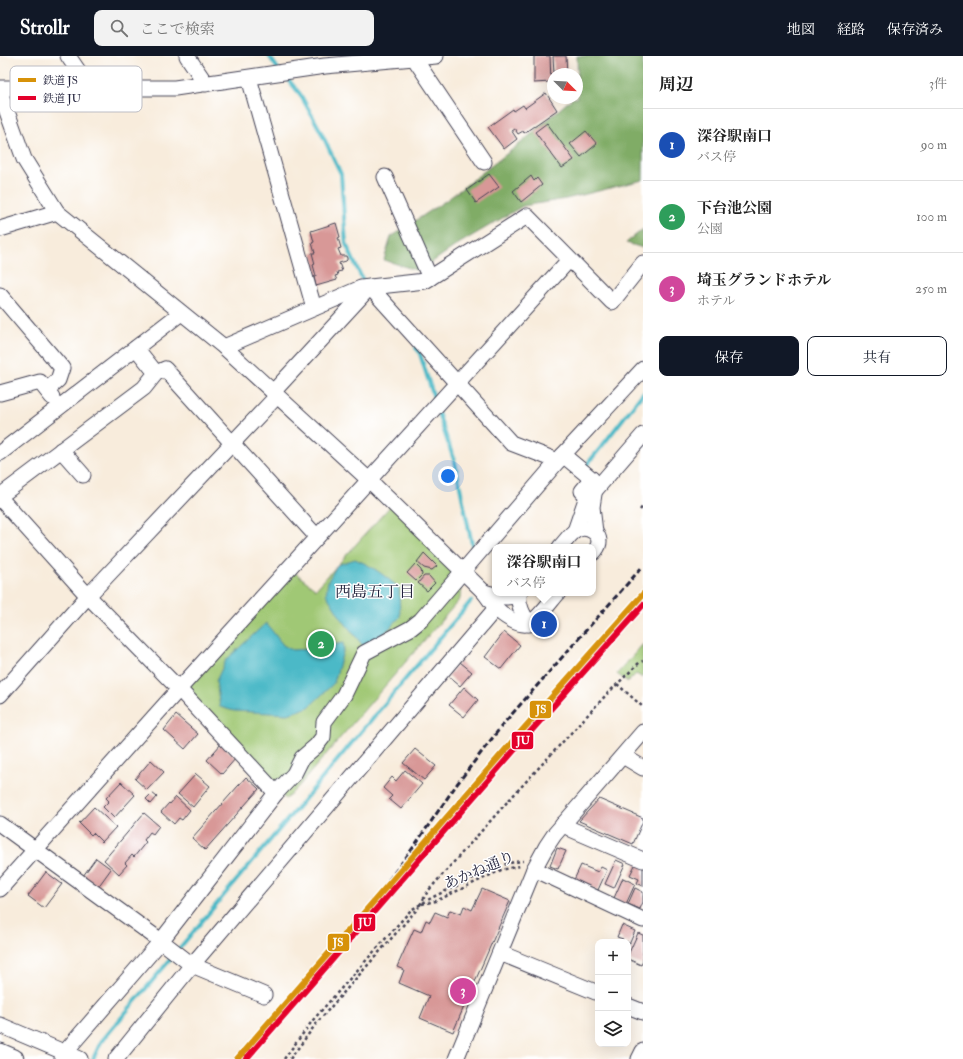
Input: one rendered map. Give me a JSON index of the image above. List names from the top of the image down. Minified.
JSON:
{"streets":{"path":["あかね通り"]},"districts":["西島五丁目"],"lines":["rail line JS","rail line JU"],"legend":["鉄道 JS","鉄道 JU"],"north":"bottom right","page":{"header":"Strollr","search":"ここで検索","nav":["地図","経路","保存済み"],"heading":["周辺","3件"],"list":[{"mark":"1","name":"深谷駅南口","note":"バス停","value":"90 m"},{"mark":"2","name":"下台池公園","note":"公園","value":"100 m"},{"mark":"3","name":"埼玉グランドホテル","note":"ホテル","value":"250 m"}],"buttons":["保存","共有"],"popup":["深谷駅南口","バス停"],"pins":["1","2","3"],"map_buttons":["+","−"]}}
